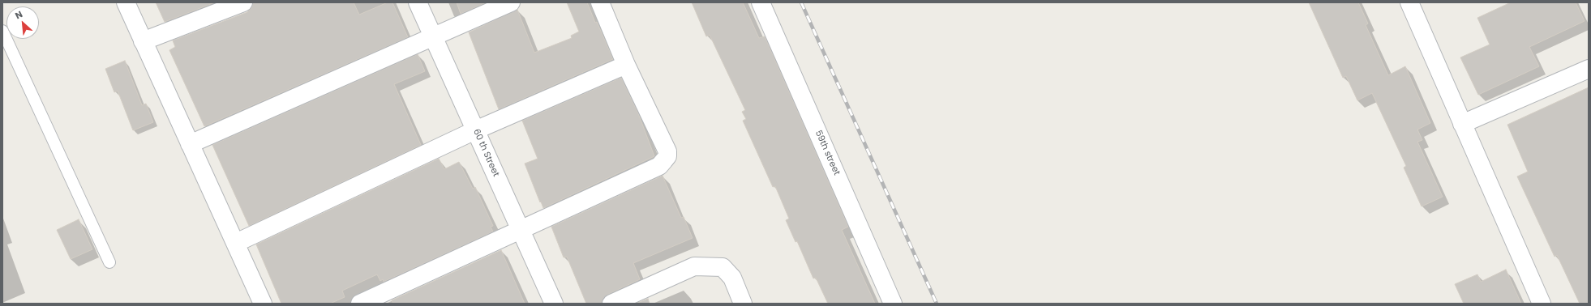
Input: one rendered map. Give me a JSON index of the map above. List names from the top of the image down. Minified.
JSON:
{"streets":{"street":["60 th Street","59th street"]},"north":"top left"}
